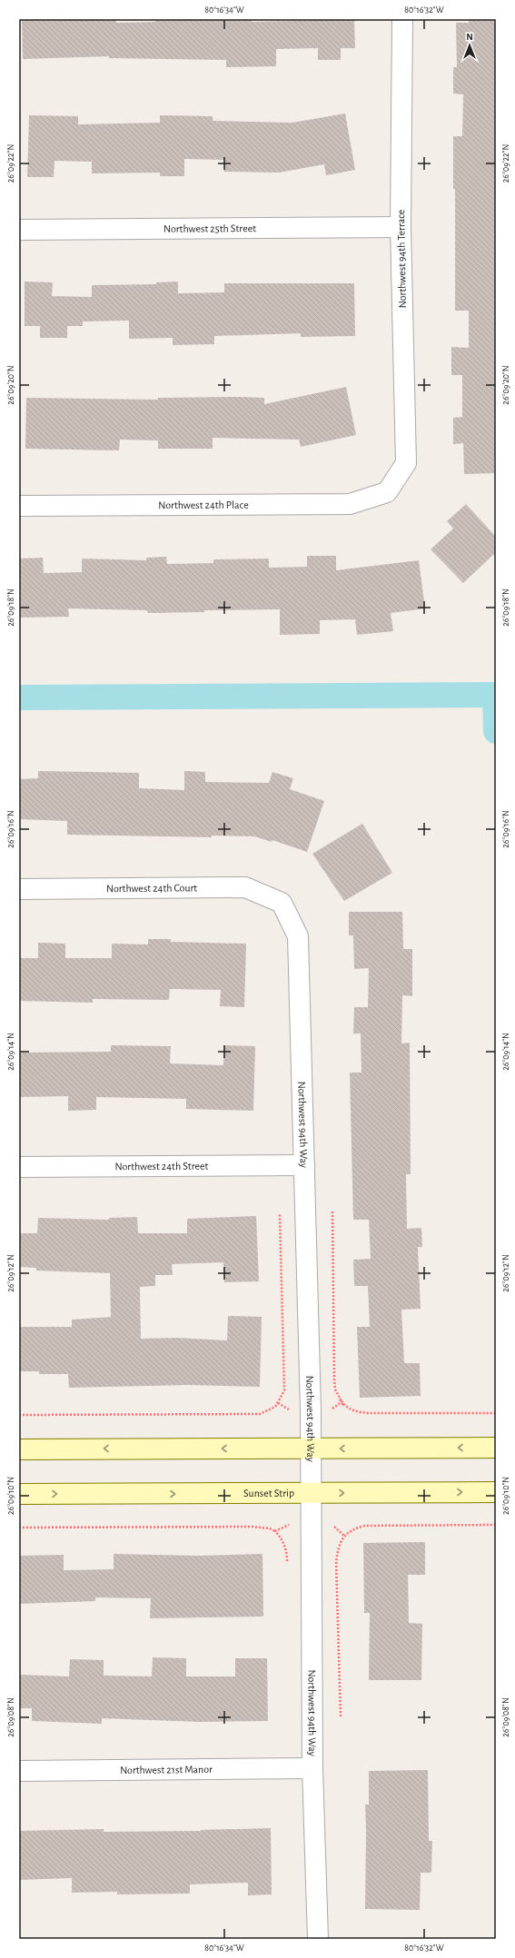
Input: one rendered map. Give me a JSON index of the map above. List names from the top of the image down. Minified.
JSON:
{"streets":{"street":["Northwest 25th Street","Northwest 94th Terrace","Northwest 24th Place","Northwest 24th Court","Northwest 94th Way","Northwest 24th Street","Sunset Strip","Northwest 21st Manor"]},"crossings":[["Northwest 25th Street","Northwest 94th Terrace"],["Northwest 94th Terrace","Northwest 24th Place"],["Northwest 24th Court","Northwest 94th Way"],["Northwest 94th Way","Northwest 24th Street"],["Northwest 94th Way","Sunset Strip"],["Northwest 94th Way","Northwest 21st Manor"]],"north":"top","coordinates":["80°16'34\"W","80°16'32\"W","26°09'22\"N","26°09'20\"N","26°09'18\"N","26°09'16\"N","26°09'14\"N","26°09'12\"N","26°09'10\"N","26°09'08\"N"]}
